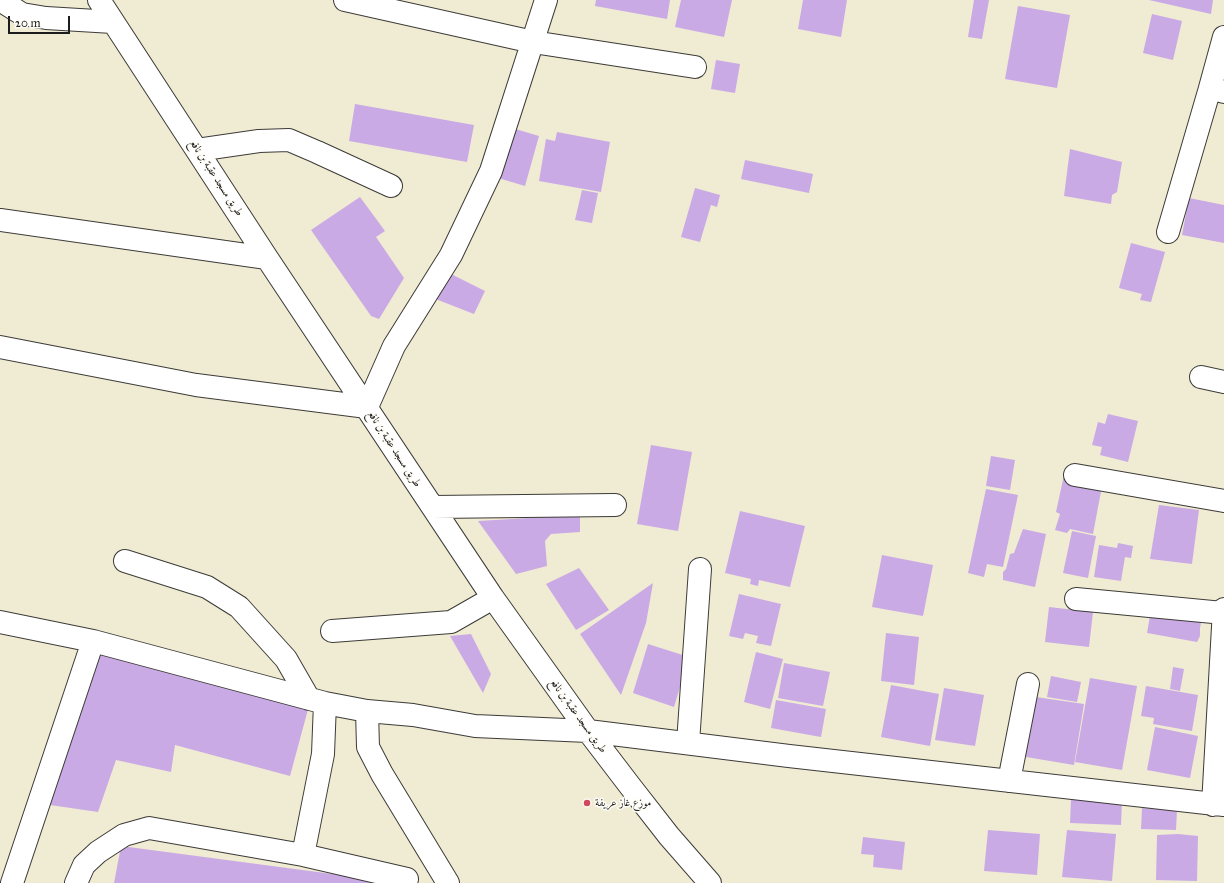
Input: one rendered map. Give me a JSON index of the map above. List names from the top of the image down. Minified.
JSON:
{"streets":{"street":["طريق مسجد عقبة بن نافع"]},"places":["موزع غاز عريفة"],"scale_bar":"20 m"}
